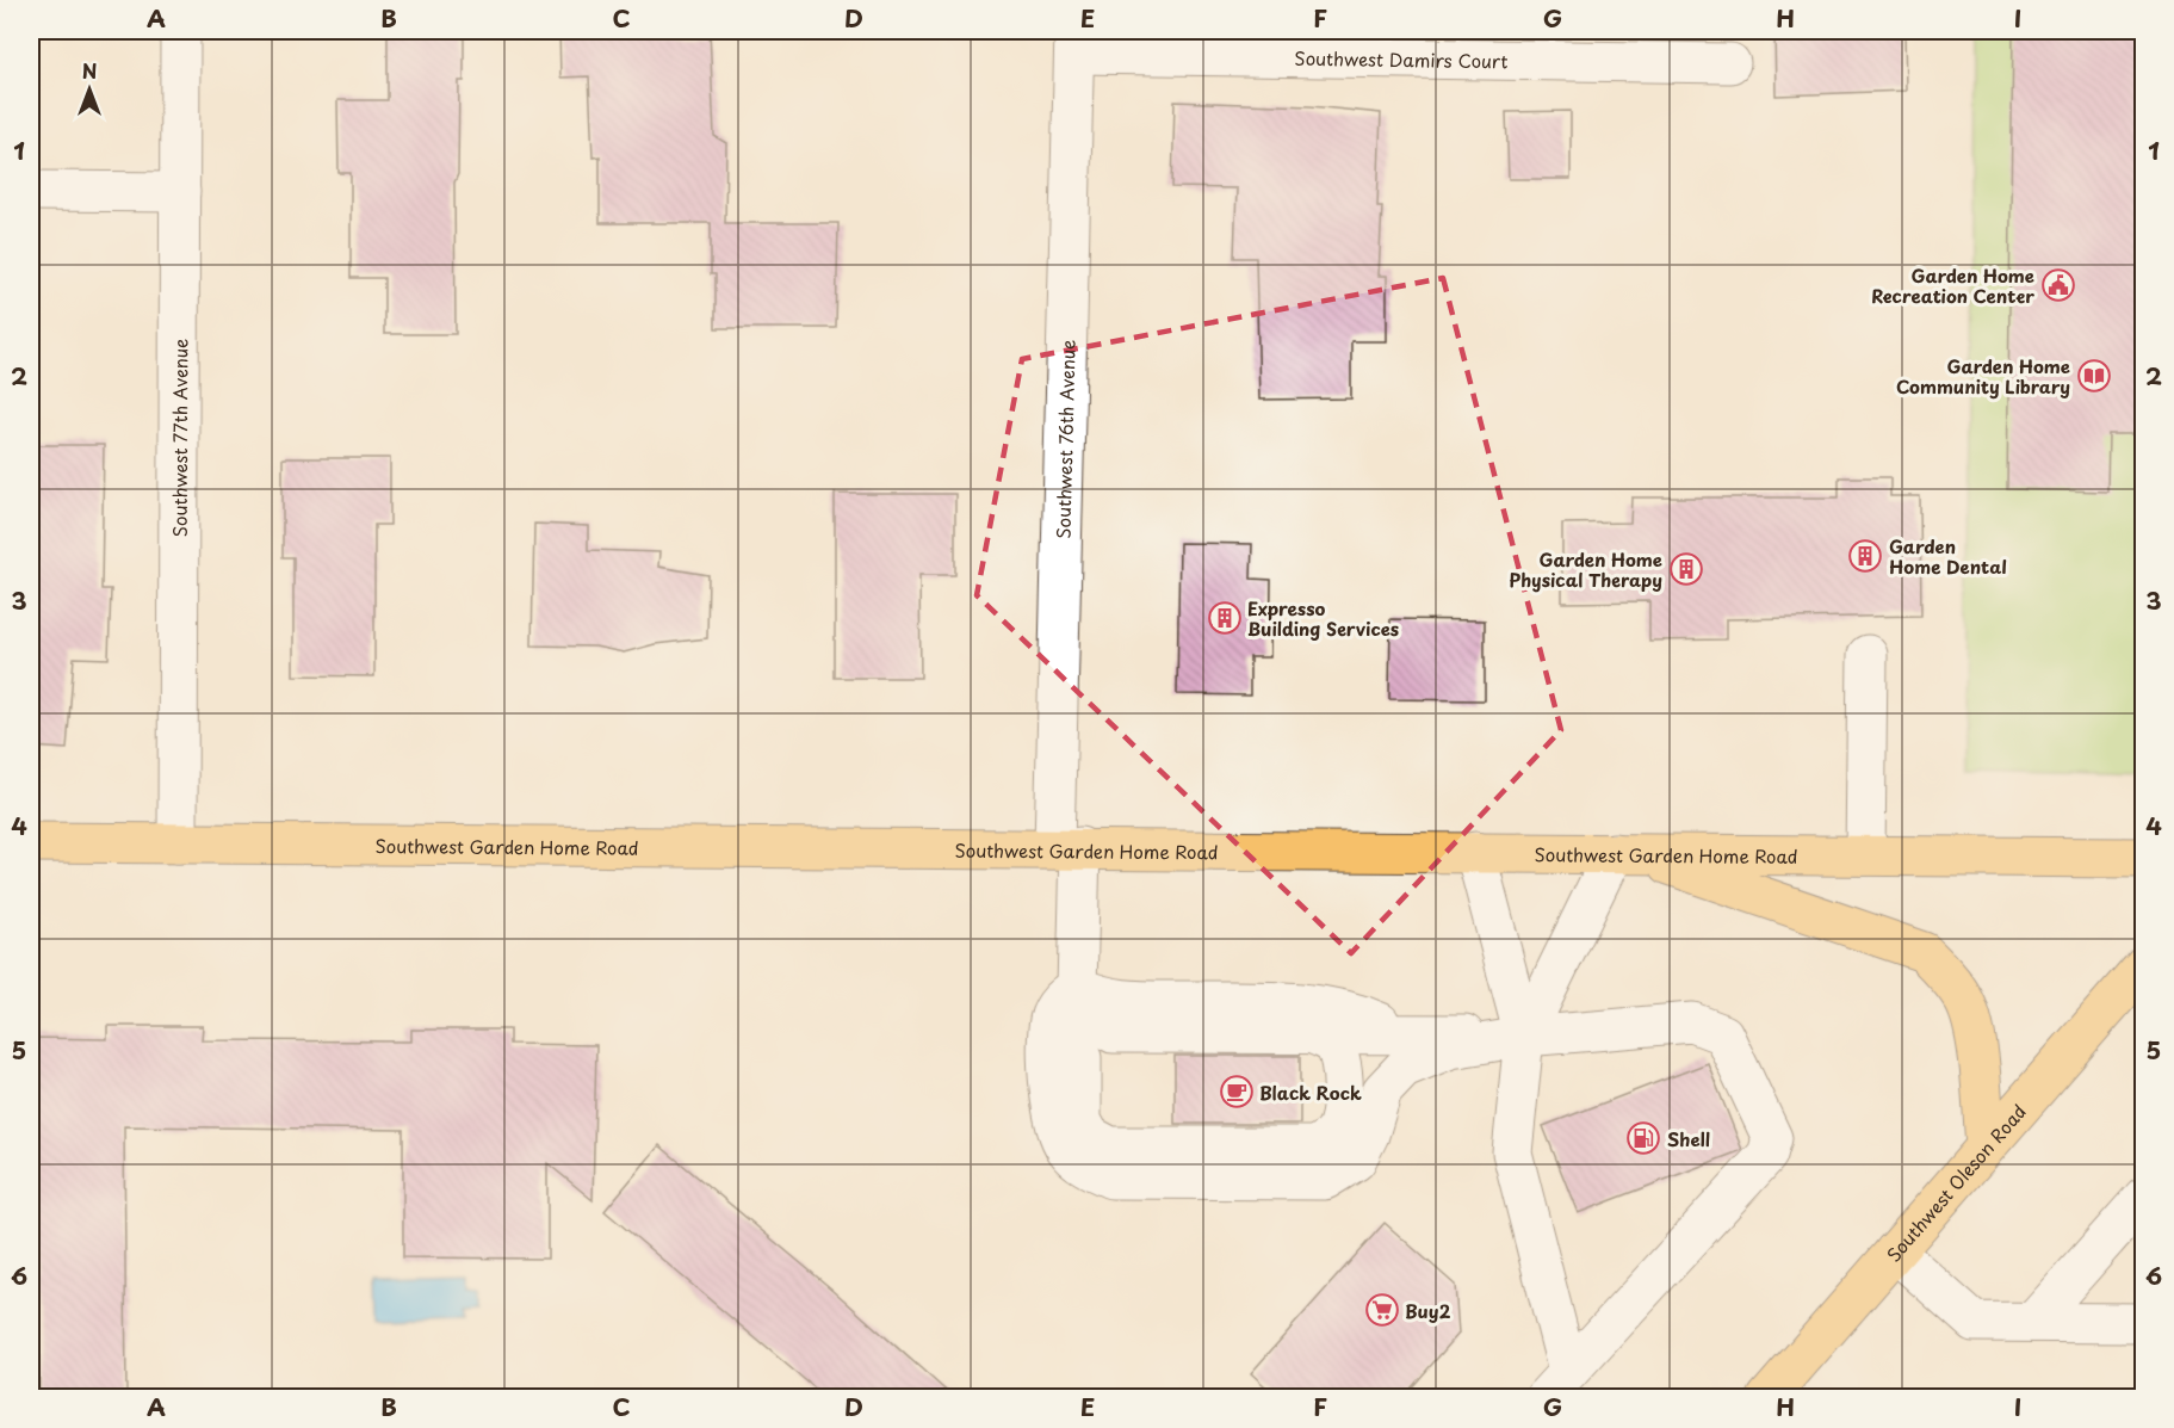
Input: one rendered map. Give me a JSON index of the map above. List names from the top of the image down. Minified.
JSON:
{"streets":{"main road":["Southwest Garden Home Road","Southwest Oleson Road"],"street":["Southwest Damirs Court","Southwest 77th Avenue","Southwest 76th Avenue"]},"crossings":[["Southwest Damirs Court","Southwest 76th Avenue"],["Southwest 77th Avenue","Southwest Garden Home Road"],["Southwest 76th Avenue","Southwest Garden Home Road"]],"places":{"public building":["Garden Home Recreation Center"],"library":["Garden Home Community Library"],"building":["Garden Home Dental","Garden Home Physical Therapy","Expresso Building Services"],"cafe":["Black Rock"],"fuel station":["Shell"],"supermarket":["Buy2"]},"north":"top","grid":{"columns":["A","B","C","D","E","F","G","H","I"],"rows":["1","2","3","4","5","6"]}}
